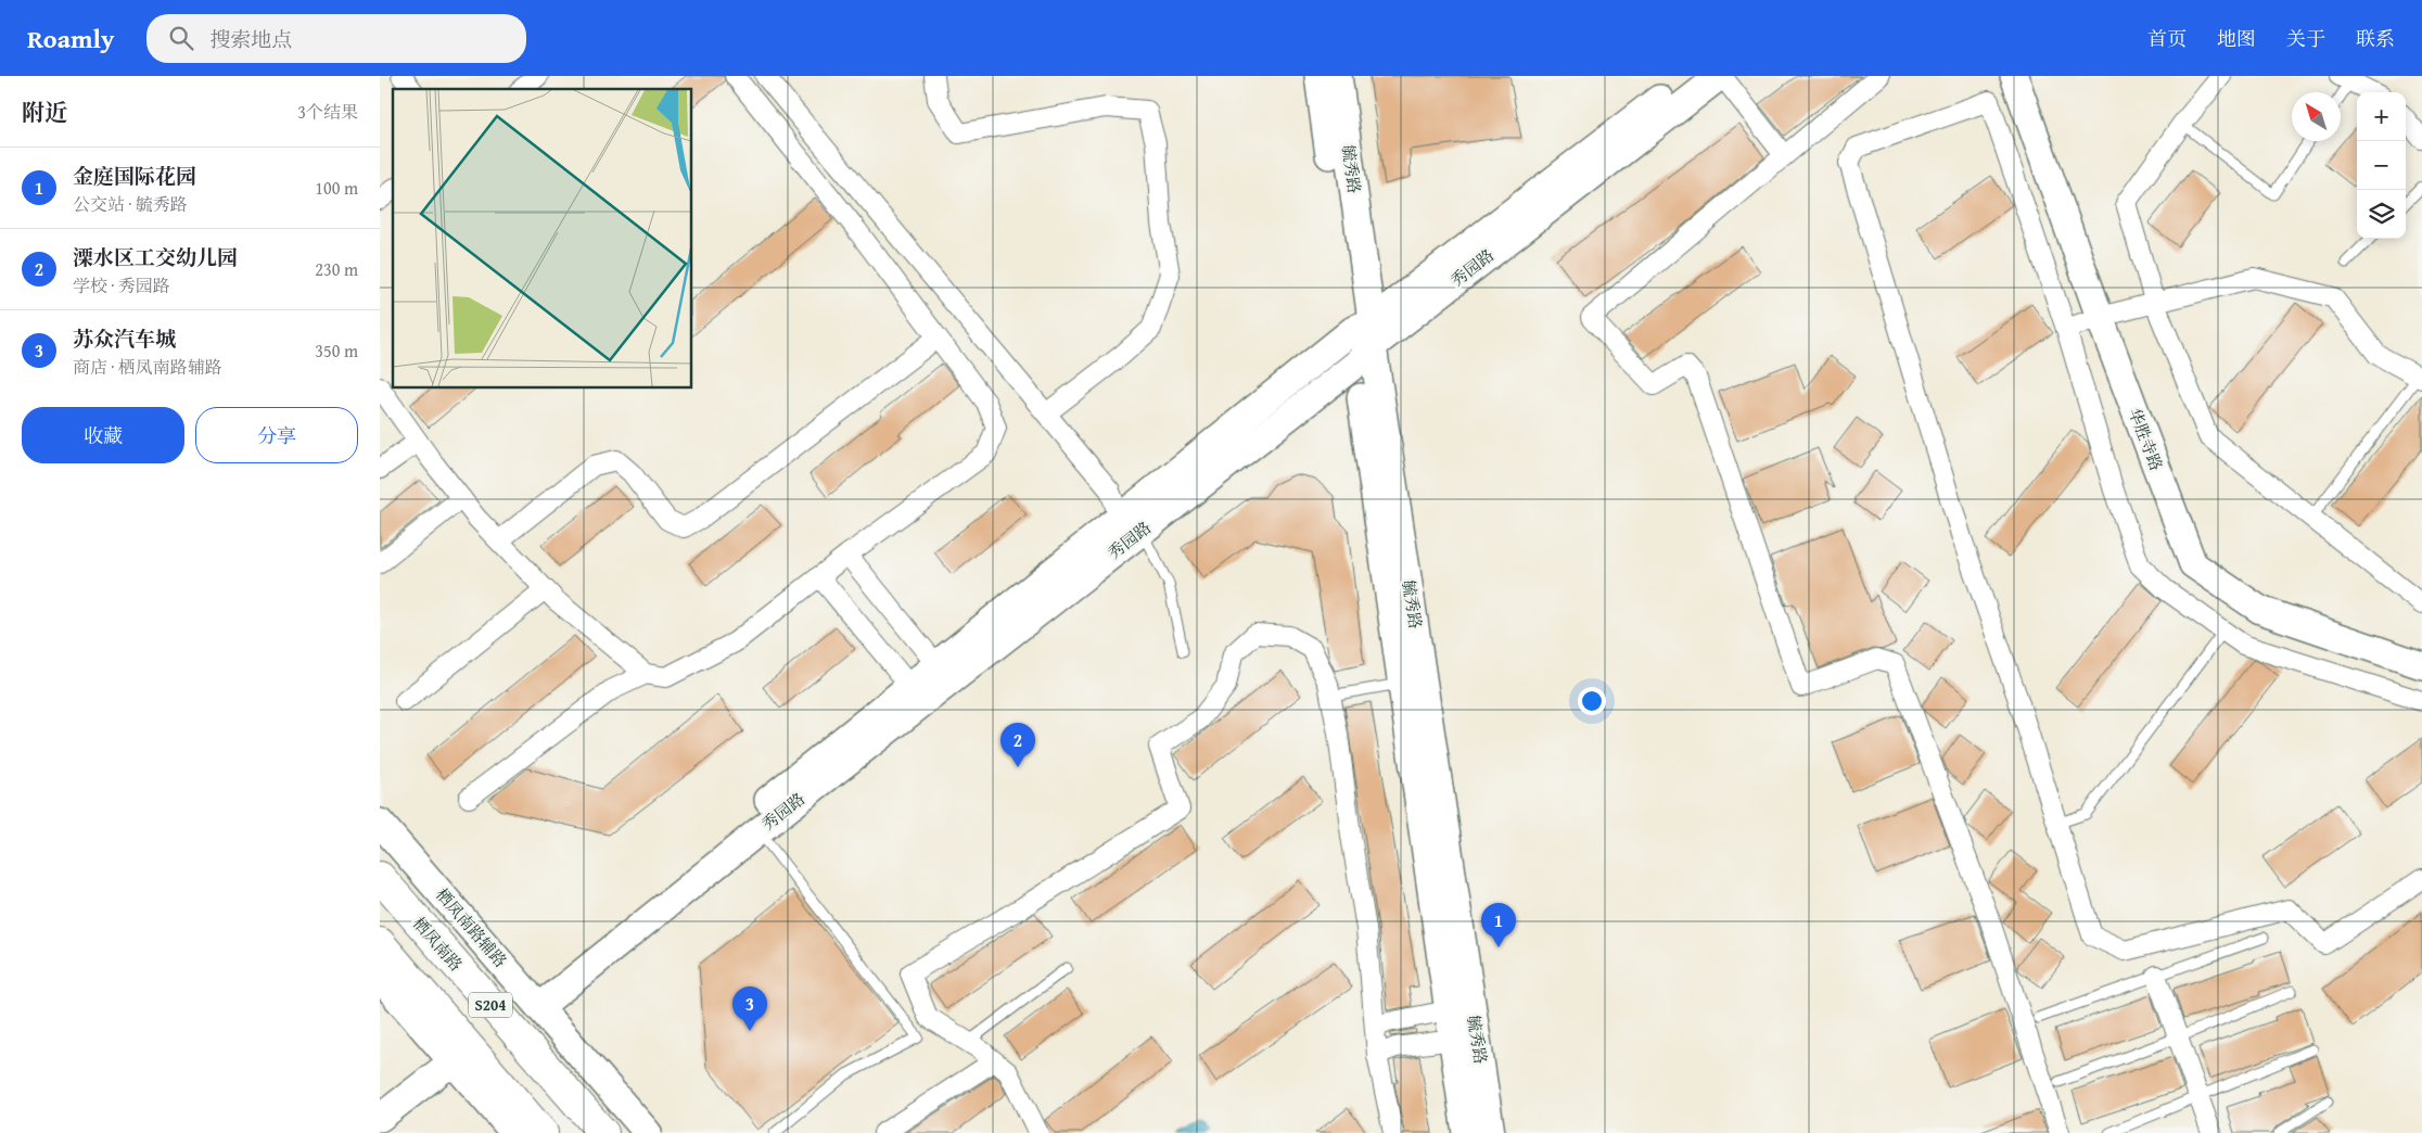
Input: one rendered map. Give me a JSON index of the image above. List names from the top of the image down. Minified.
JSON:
{"streets":{"main road":["栖凤南路","S204"],"street":["毓秀路","秀园路","华胜寺路","栖凤南路辅路"]},"crossings":[["毓秀路","秀园路"],["秀园路","栖凤南路辅路"]],"north":"top left","page":{"header":"Roamly","search":"搜索地点","nav":["首页","地图","关于","联系"],"heading":["附近","3个结果"],"map_buttons":["+","−"],"list":[{"mark":"1","name":"金庭国际花园","note":"公交站 · 毓秀路","value":"100 m"},{"mark":"2","name":"溧水区工交幼儿园","note":"学校 · 秀园路","value":"230 m"},{"mark":"3","name":"苏众汽车城","note":"商店 · 栖凤南路辅路","value":"350 m"}],"buttons":["收藏","分享"],"pins":["2","1","3"]}}
